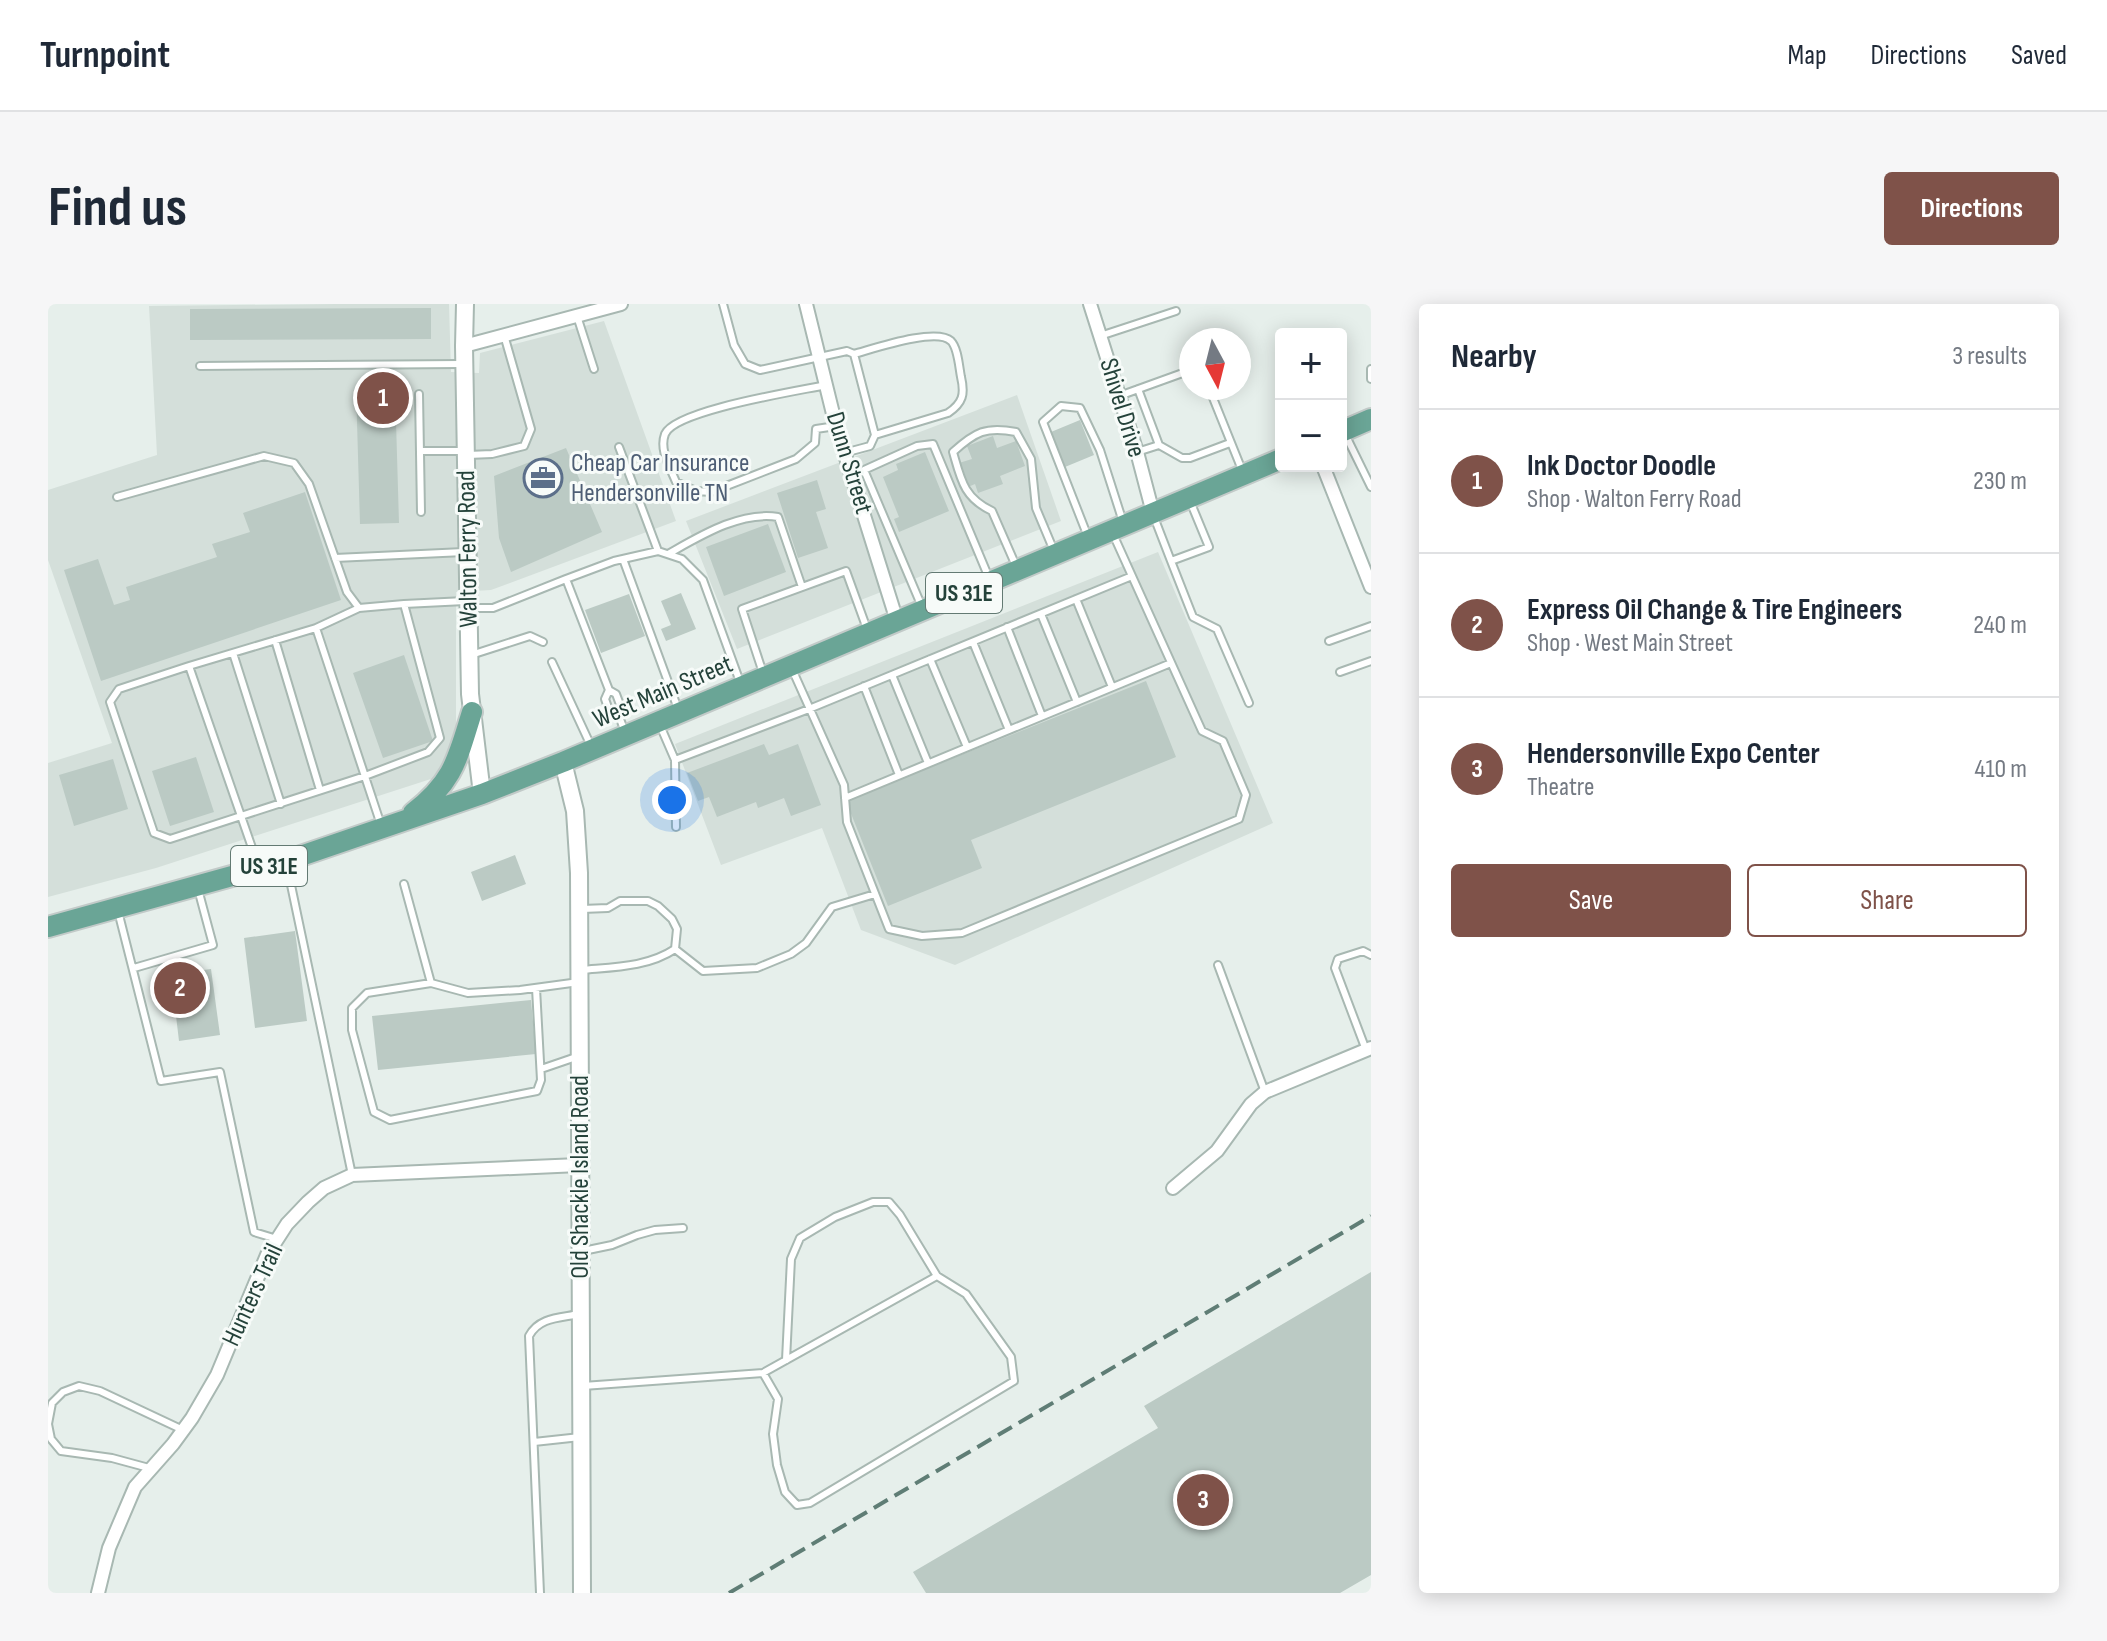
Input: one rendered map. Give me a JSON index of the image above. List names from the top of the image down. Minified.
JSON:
{"streets":{"main road":["US 31E","West Main Street"],"street":["Shivel Drive","Dunn Street","Walton Ferry Road","Old Shackle Island Road","Hunters Trail"]},"crossings":[["Shivel Drive","West Main Street"],["Dunn Street","West Main Street"],["Walton Ferry Road","West Main Street"],["West Main Street","Old Shackle Island Road"],["Old Shackle Island Road","Hunters Trail"]],"places":{"office":["Cheap Car Insurance Hendersonville TN"]},"north":"bottom","page":{"header":"Turnpoint","nav":["Map","Directions","Saved"],"buttons":["Directions",["Save","Share"]],"title":"Find us","heading":["Nearby","3 results"],"map_buttons":["+","−"],"pins":["1","2","3"],"list":[{"mark":"1","name":"Ink Doctor Doodle","note":"Shop · Walton Ferry Road","value":"230 m"},{"mark":"2","name":"Express Oil Change & Tire Engineers","note":"Shop · West Main Street","value":"240 m"},{"mark":"3","name":"Hendersonville Expo Center","note":"Theatre","value":"410 m"}]}}
